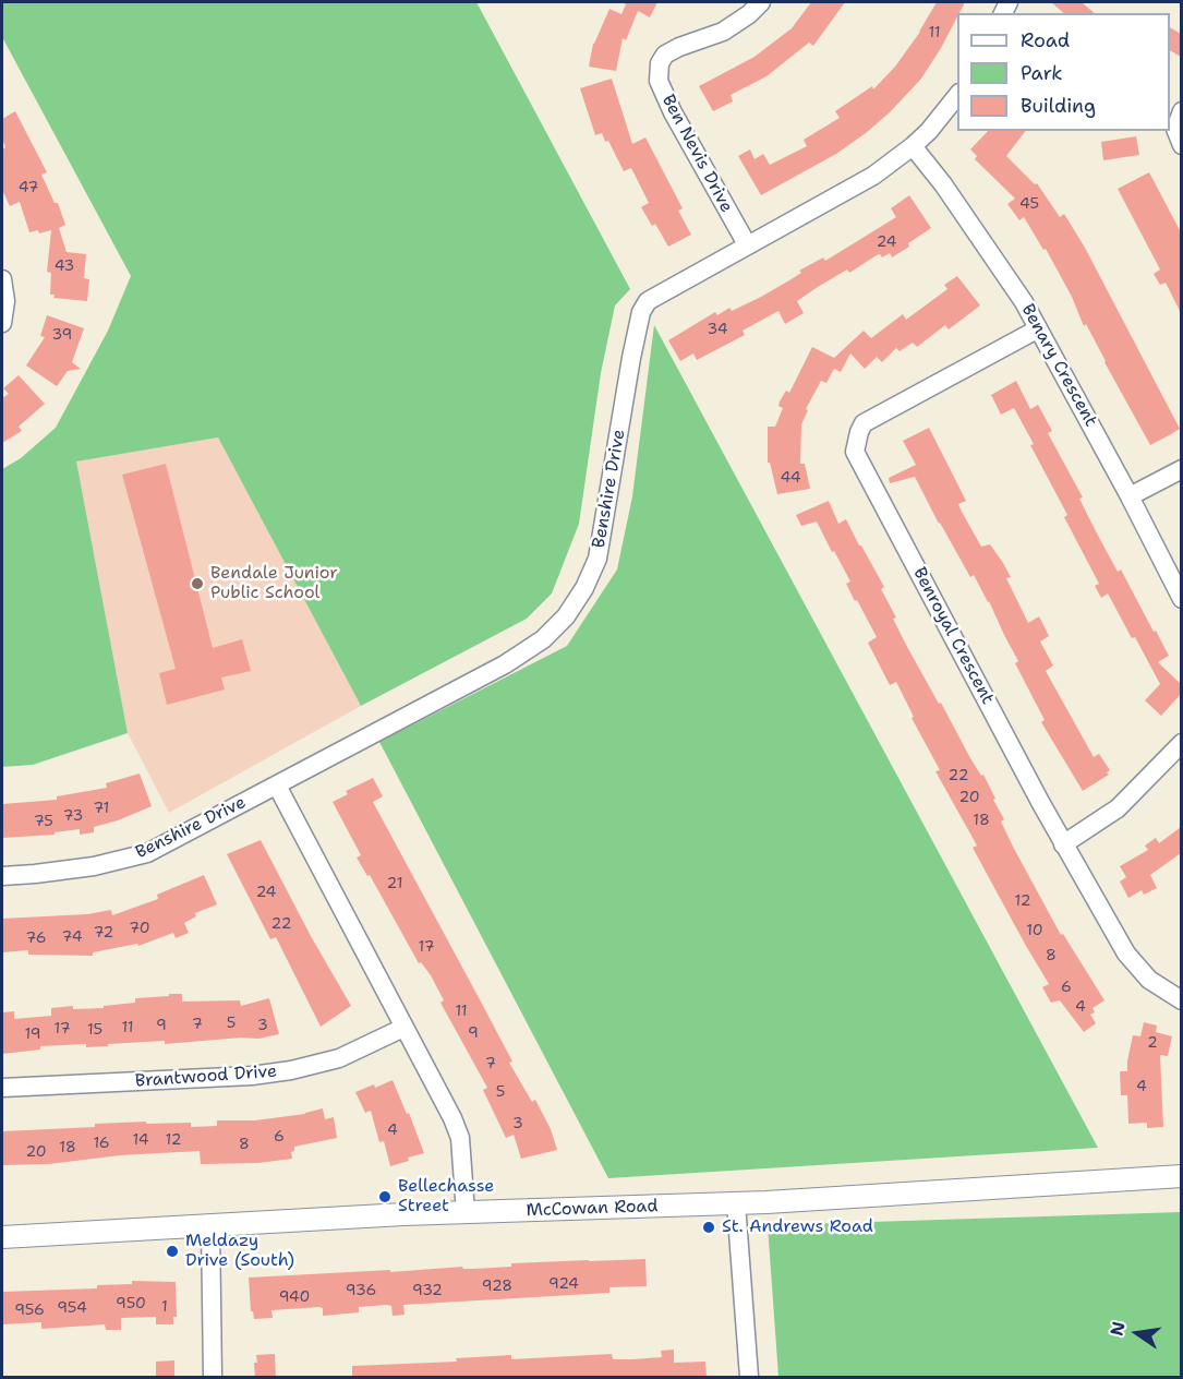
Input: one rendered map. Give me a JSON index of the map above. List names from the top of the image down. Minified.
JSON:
{"streets":{"main road":["McCowan Road"],"street":["Ben Nevis Drive","Benary Crescent","Benshire Drive","Benroyal Crescent","Brantwood Drive"]},"crossings":[["Ben Nevis Drive","Benshire Drive"],["Benary Crescent","Benshire Drive"],["Benary Crescent","Benroyal Crescent"]],"places":["Bendale Junior Public School","Bellechasse Street","St. Andrews Road","Meldazy Drive (South)"],"house_numbers":["11","47","45","24","43","34","39","44","22","20","71","73","18","75","21","24","12","22","70","10","72","74","76","17","8","6","4","11","5","7","9","3","11","17","15","9","19","2","7","4","5","3","4","6","14","12","16","8","18","20","924","928","936","932","940","950","1","954","956"],"legend":["Road","Park","Building"],"north":"left"}
